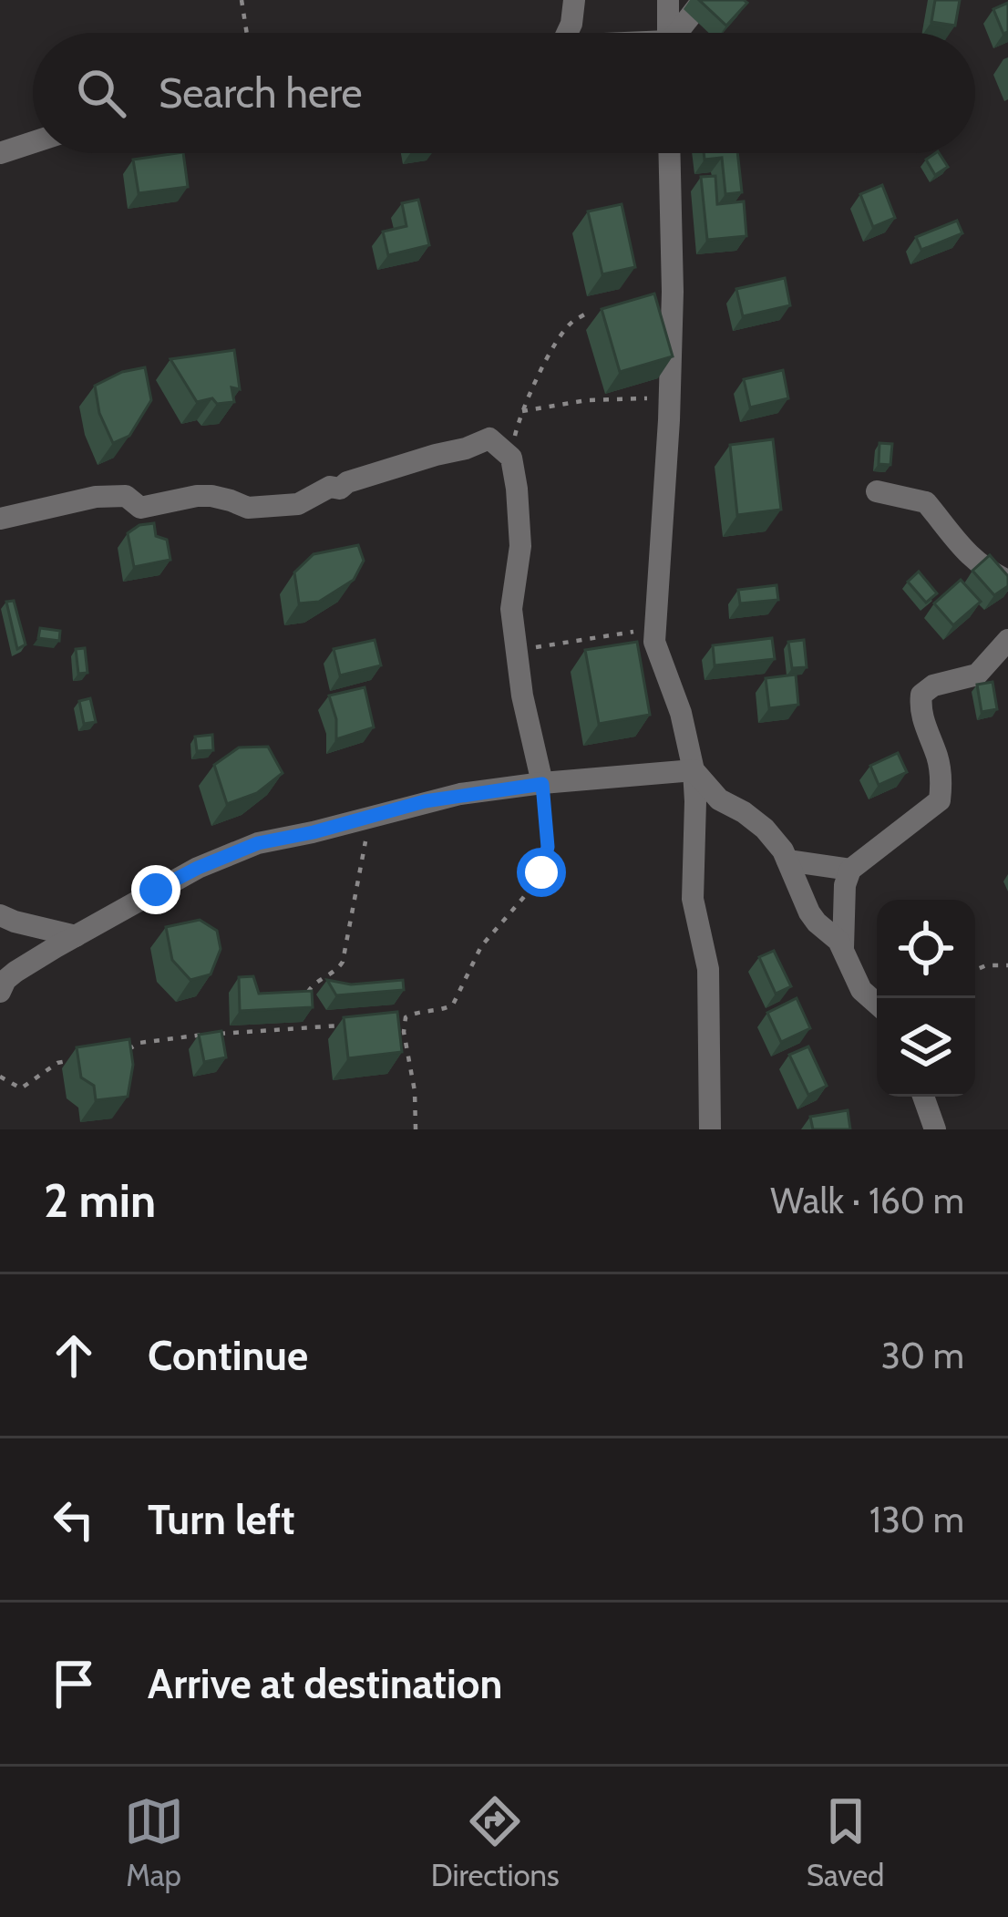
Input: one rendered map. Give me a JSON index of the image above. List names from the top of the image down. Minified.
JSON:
{"page":{"search":"Search here","heading":["2 min","Walk · 160 m"],"list":[["Continue","30 m"],["Turn left","130 m"],"Arrive at destination"],"nav":["Map","Directions","Saved"]}}
